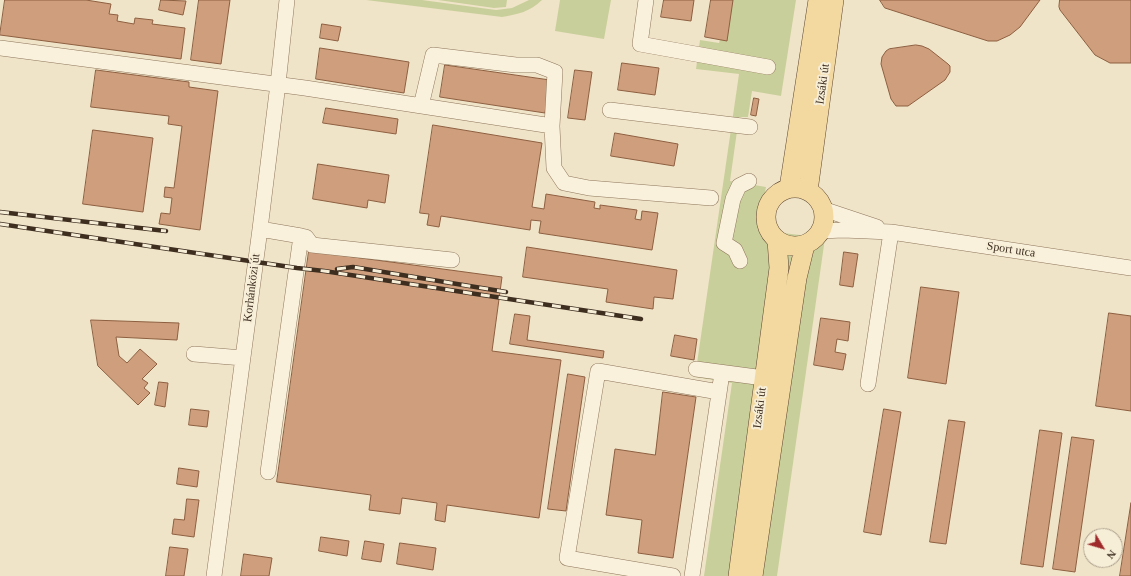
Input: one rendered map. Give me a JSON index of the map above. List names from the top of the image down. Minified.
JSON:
{"streets":{"main road":["Izsáki út"],"street":["Sport utca","Korhánközi út"]},"north":"bottom right"}
